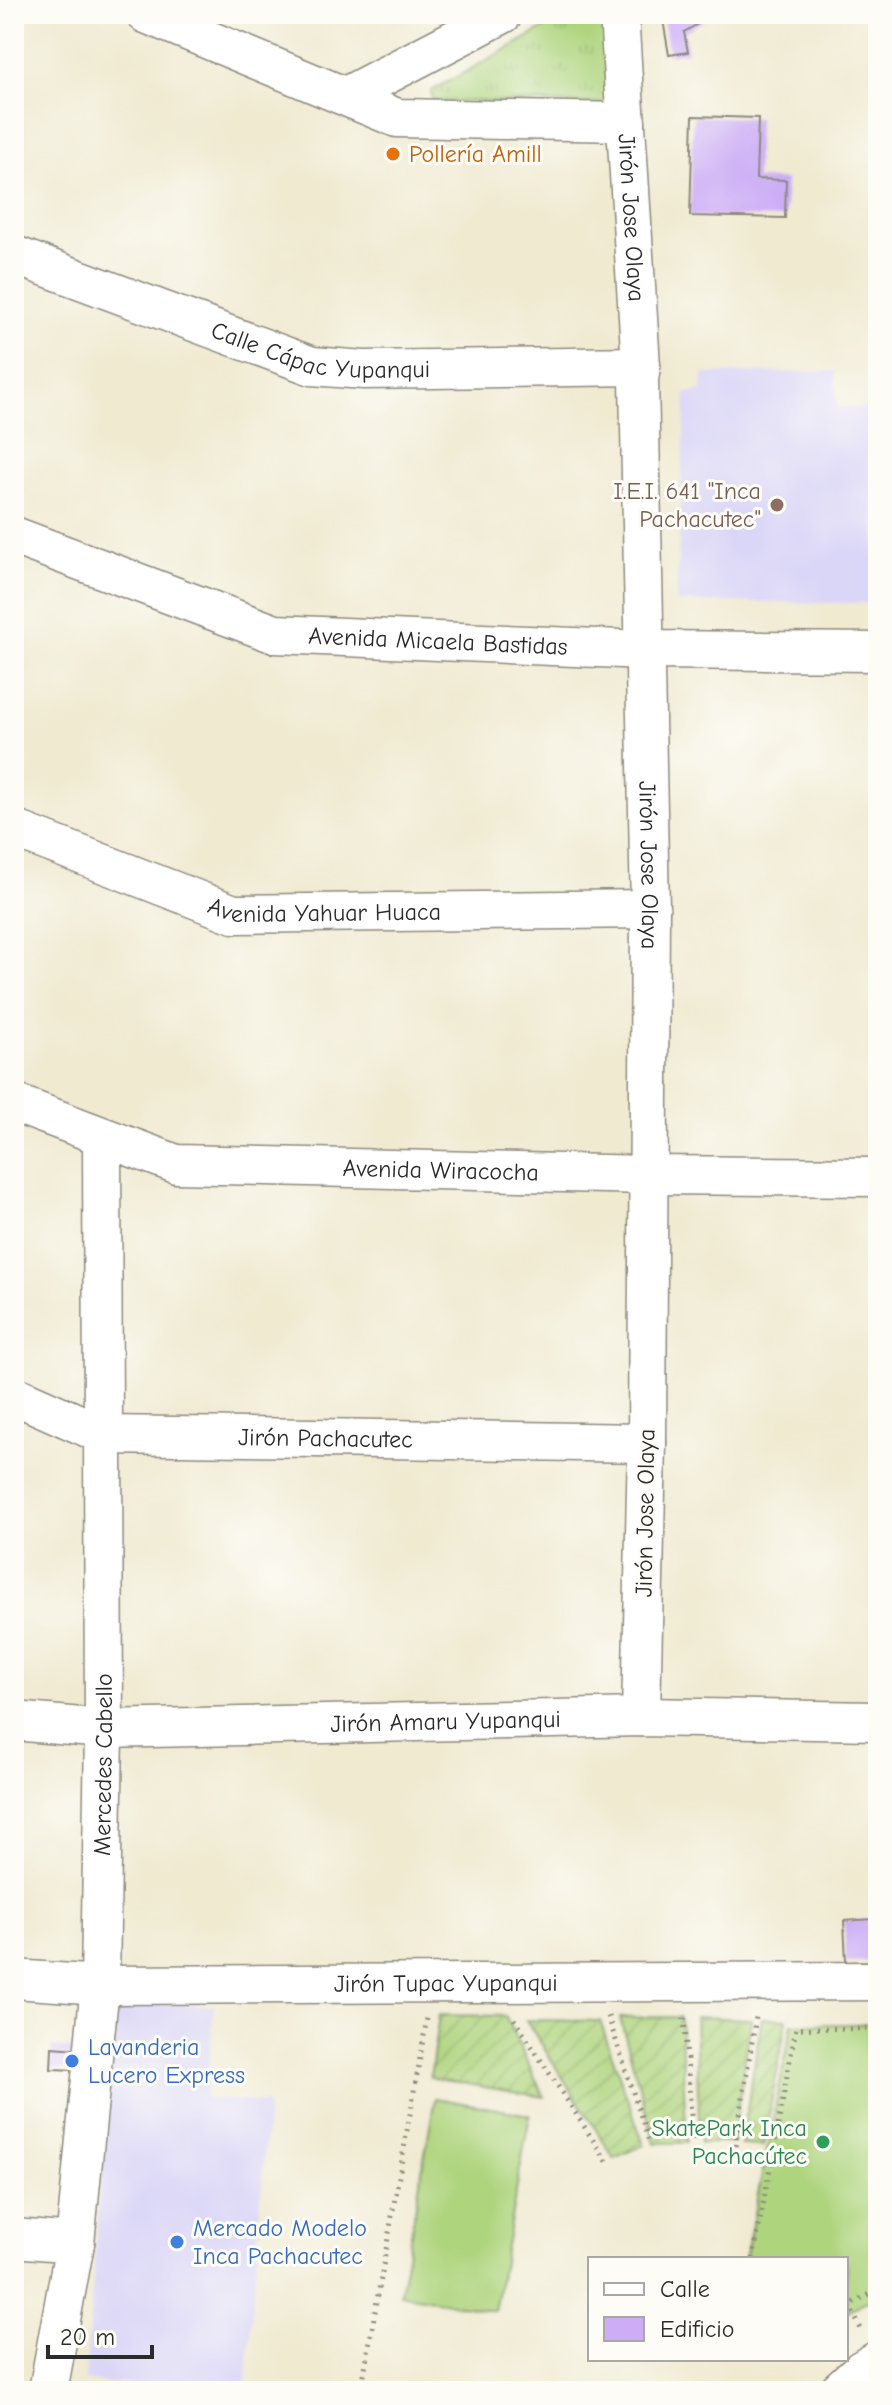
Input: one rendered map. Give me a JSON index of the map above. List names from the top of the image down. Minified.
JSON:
{"streets":{"street":["Jirón Jose Olaya","Calle Cápac Yupanqui","Avenida Micaela Bastidas","Avenida Yahuar Huaca","Avenida Wiracocha","Jirón Pachacutec","Jirón Amaru Yupanqui","Mercedes Cabello","Jirón Tupac Yupanqui"]},"crossings":[["Jirón Jose Olaya","Calle Cápac Yupanqui"],["Jirón Jose Olaya","Avenida Micaela Bastidas"],["Jirón Jose Olaya","Avenida Yahuar Huaca"],["Jirón Jose Olaya","Avenida Wiracocha"],["Jirón Jose Olaya","Jirón Pachacutec"],["Jirón Jose Olaya","Jirón Amaru Yupanqui"],["Avenida Wiracocha","Mercedes Cabello"],["Jirón Pachacutec","Mercedes Cabello"],["Jirón Amaru Yupanqui","Mercedes Cabello"],["Mercedes Cabello","Jirón Tupac Yupanqui"]],"places":["Pollería Amill","I.E.I. 641 \"Inca Pachacutec\"","Lavanderia Lucero Express","SkatePark Inca Pachacútec","Mercado Modelo Inca Pachacutec"],"legend":["Calle","Edificio"],"scale_bar":"20 m"}
